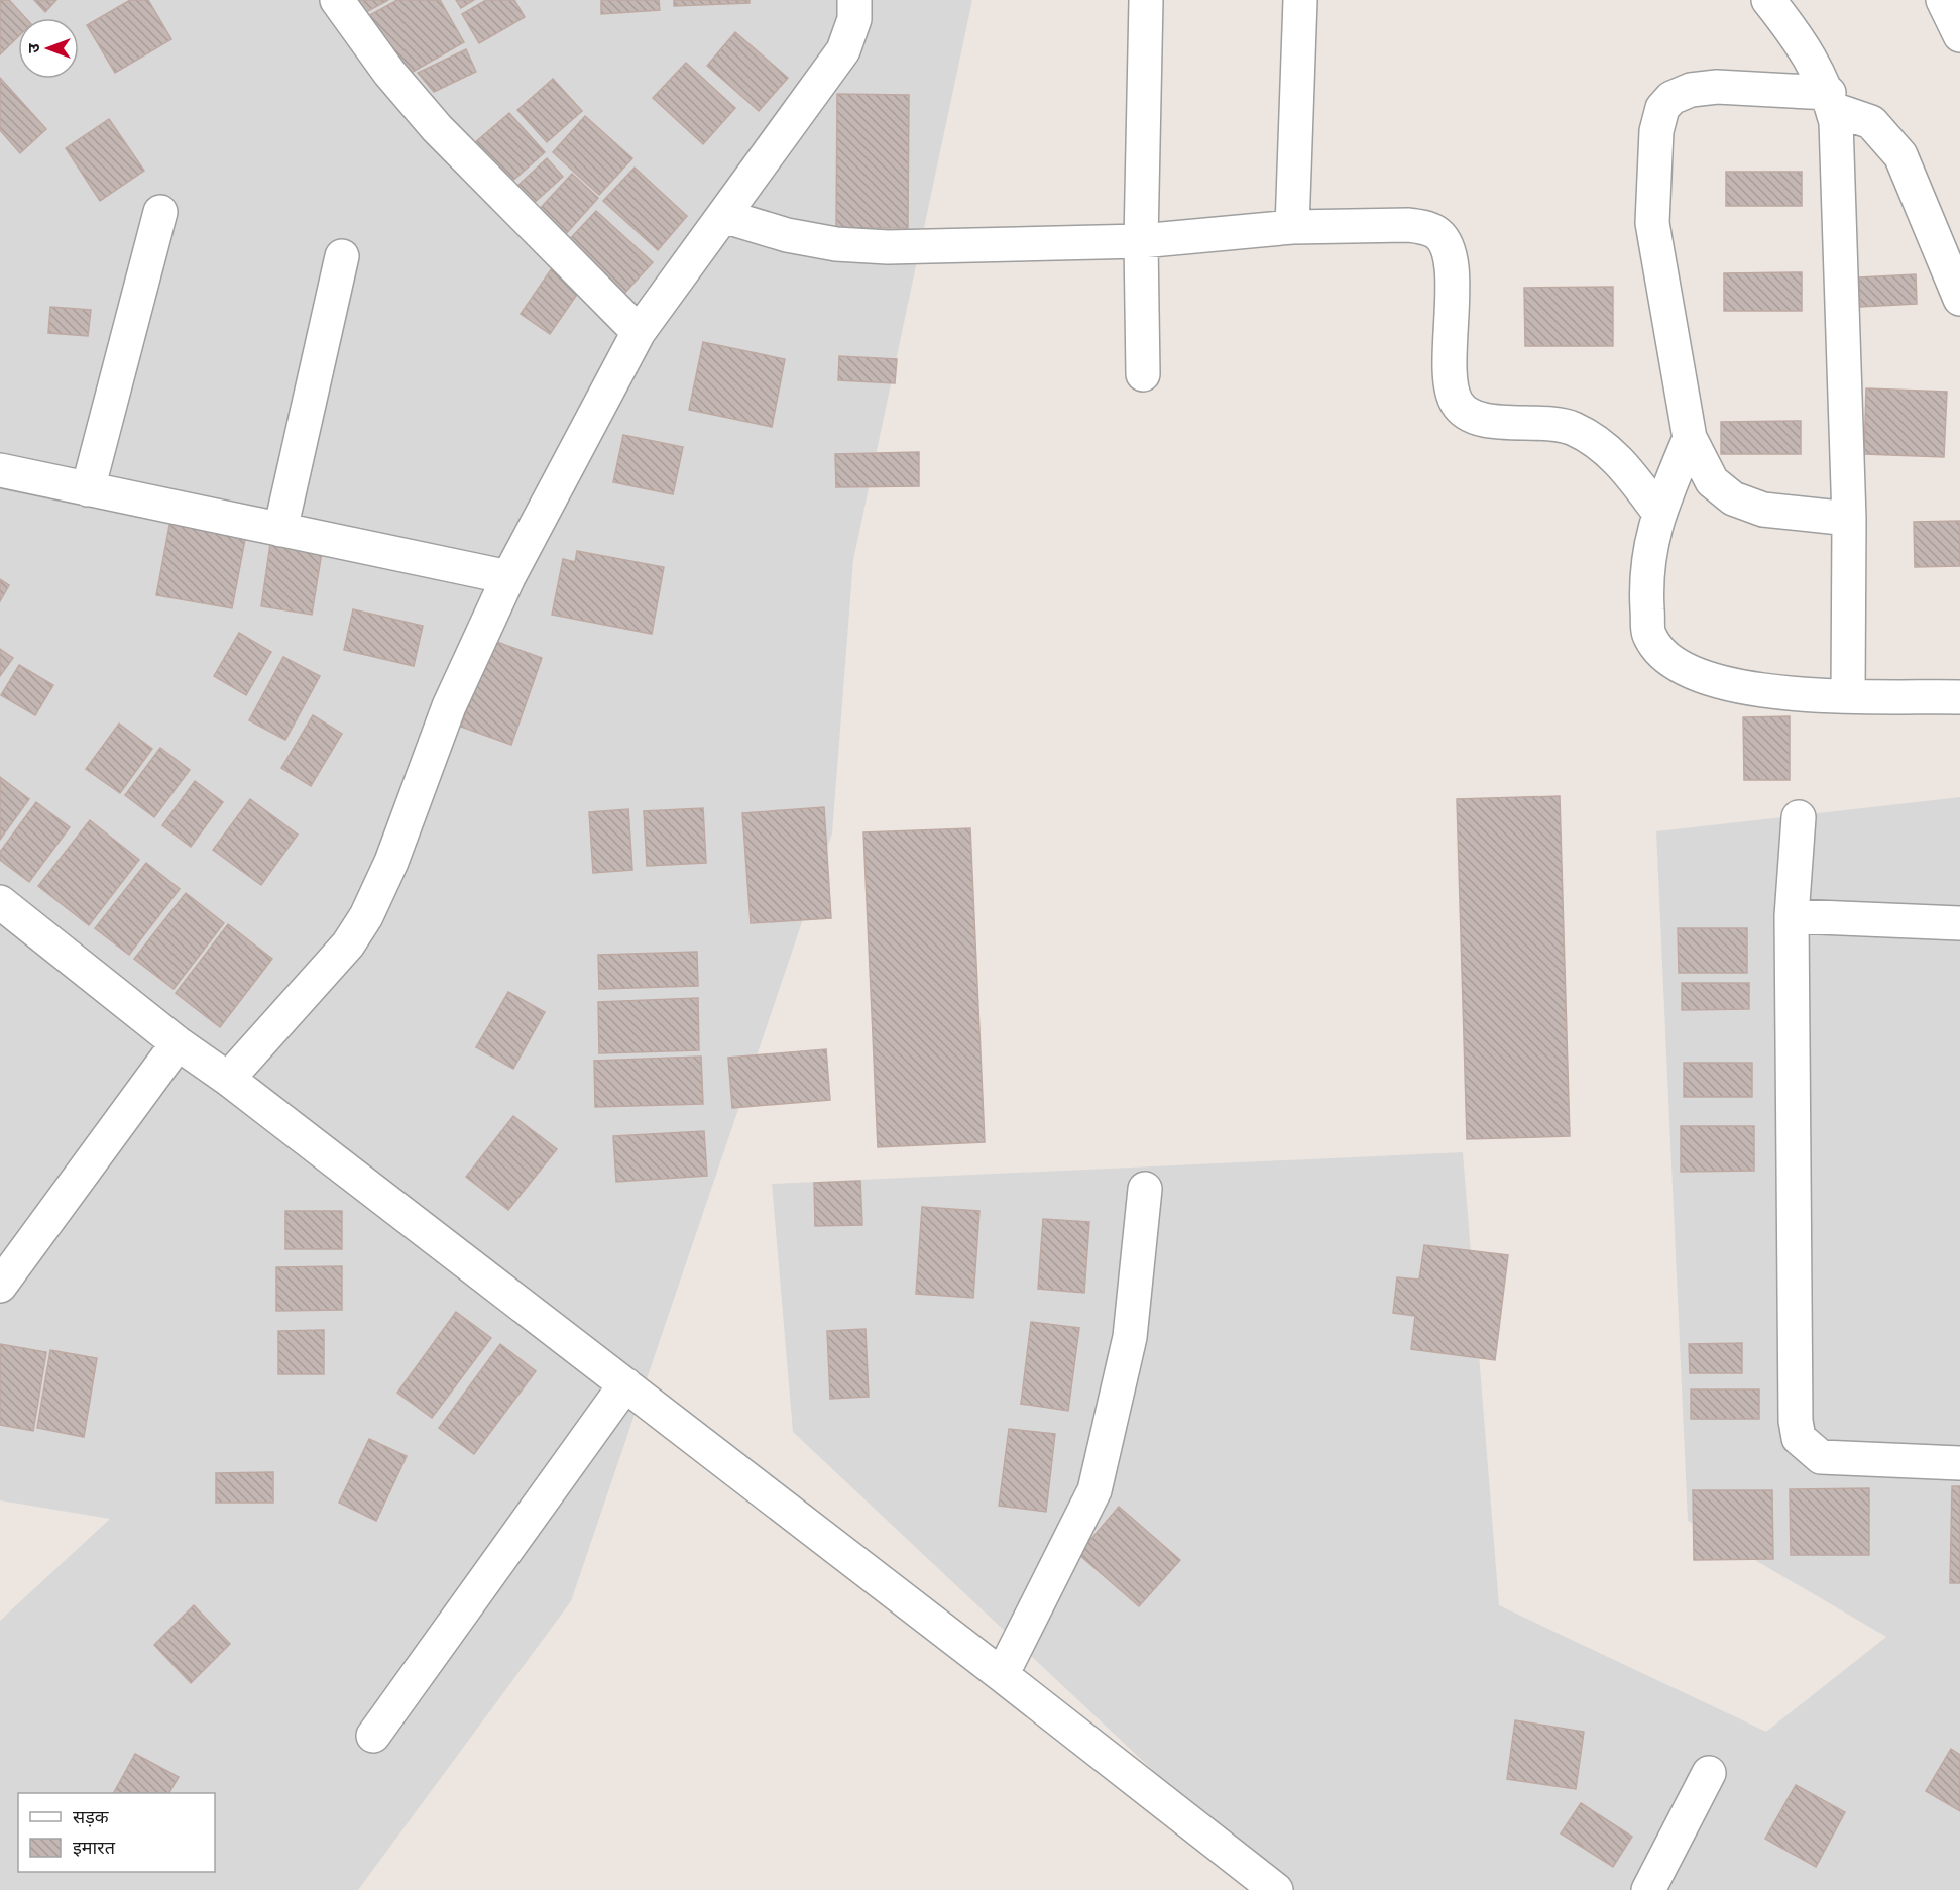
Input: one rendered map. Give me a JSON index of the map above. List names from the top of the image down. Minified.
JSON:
{"legend":["सड़क","इमारत"],"north":"left"}
